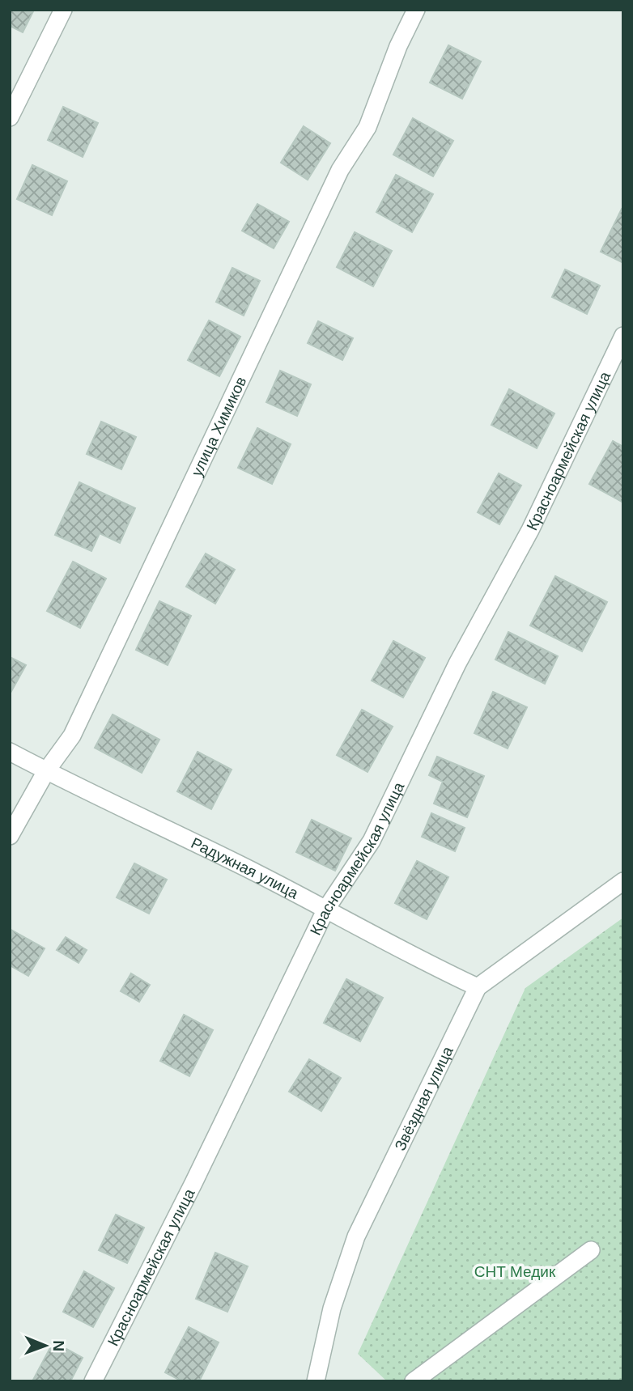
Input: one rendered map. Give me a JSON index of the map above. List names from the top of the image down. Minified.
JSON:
{"streets":{"street":["улица Химиков","Красноармейская улица","Радужная улица","Звёздная улица"]},"crossings":[["улица Химиков","Радужная улица"],["Красноармейская улица","Радужная улица"],["Радужная улица","Звёздная улица"]],"parks":["СНТ Медик"],"north":"right"}
